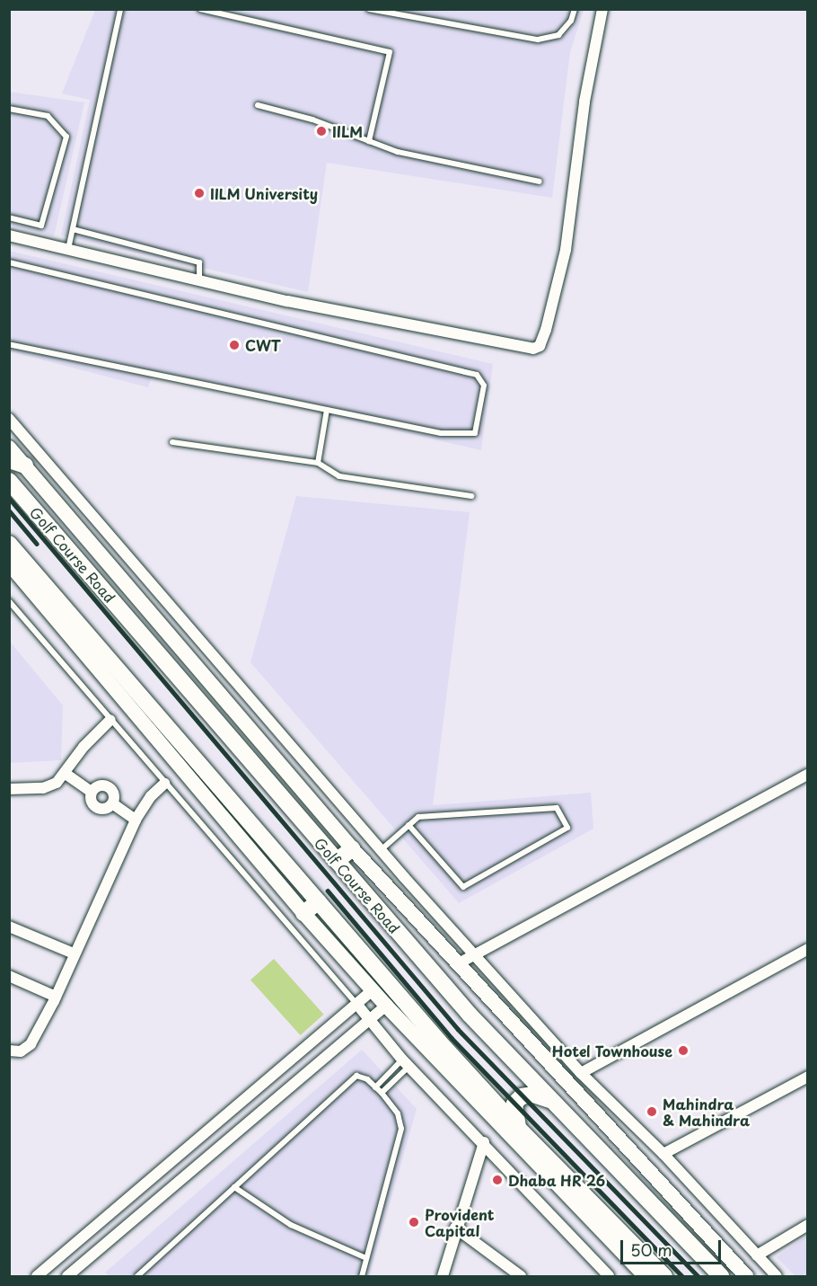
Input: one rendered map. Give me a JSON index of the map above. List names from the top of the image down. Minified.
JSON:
{"streets":{"main road":["Golf Course Road"]},"places":["IILM","IILM University","CWT","Hotel Townhouse","Mahindra & Mahindra","Dhaba HR 26","Provident Capital"],"scale_bar":"50 m"}
